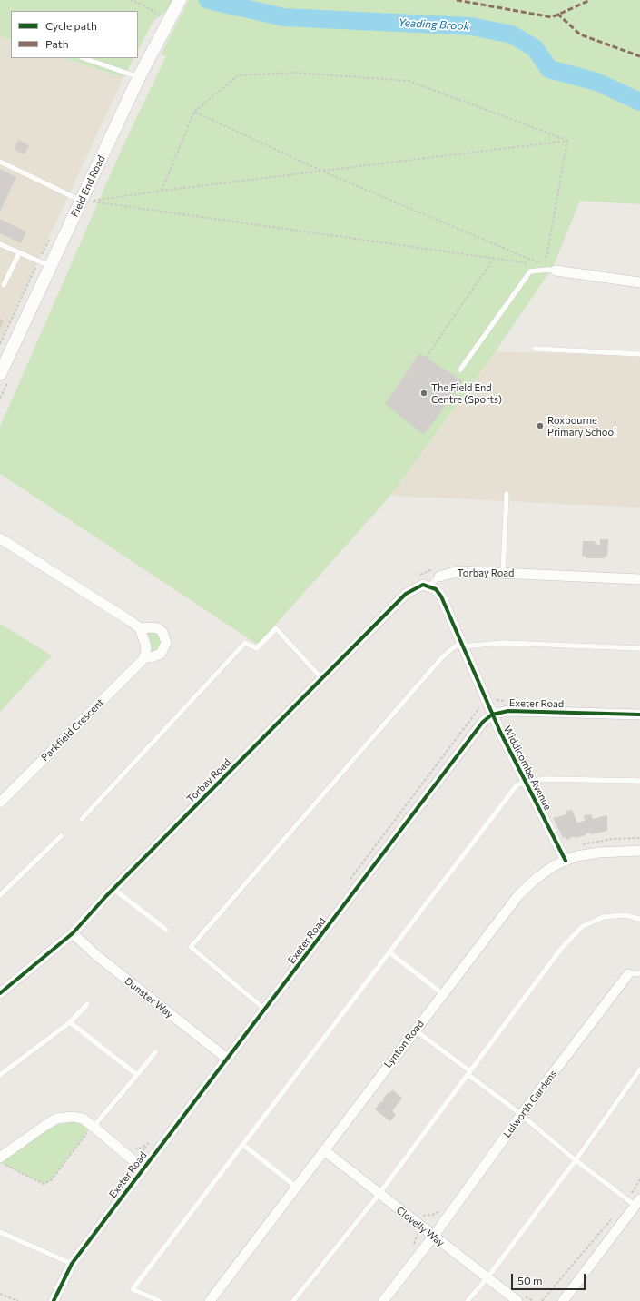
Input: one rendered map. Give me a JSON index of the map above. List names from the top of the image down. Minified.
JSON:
{"streets":{"street":["Field End Road","Torbay Road","Exeter Road","Parkfield Crescent","Widdicombe Avenue","Dunster Way","Lynton Road","Lulworth Gardens","Clovelly Way"]},"crossings":[["Torbay Road","Widdicombe Avenue"],["Torbay Road","Dunster Way"],["Exeter Road","Widdicombe Avenue"],["Exeter Road","Dunster Way"],["Widdicombe Avenue","Lynton Road"],["Lynton Road","Clovelly Way"],["Lulworth Gardens","Clovelly Way"]],"water":["Yeading Brook"],"places":["The Field End Centre (Sports)","Roxbourne Primary School"],"legend":["Cycle path","Path"],"scale_bar":"50 m"}
